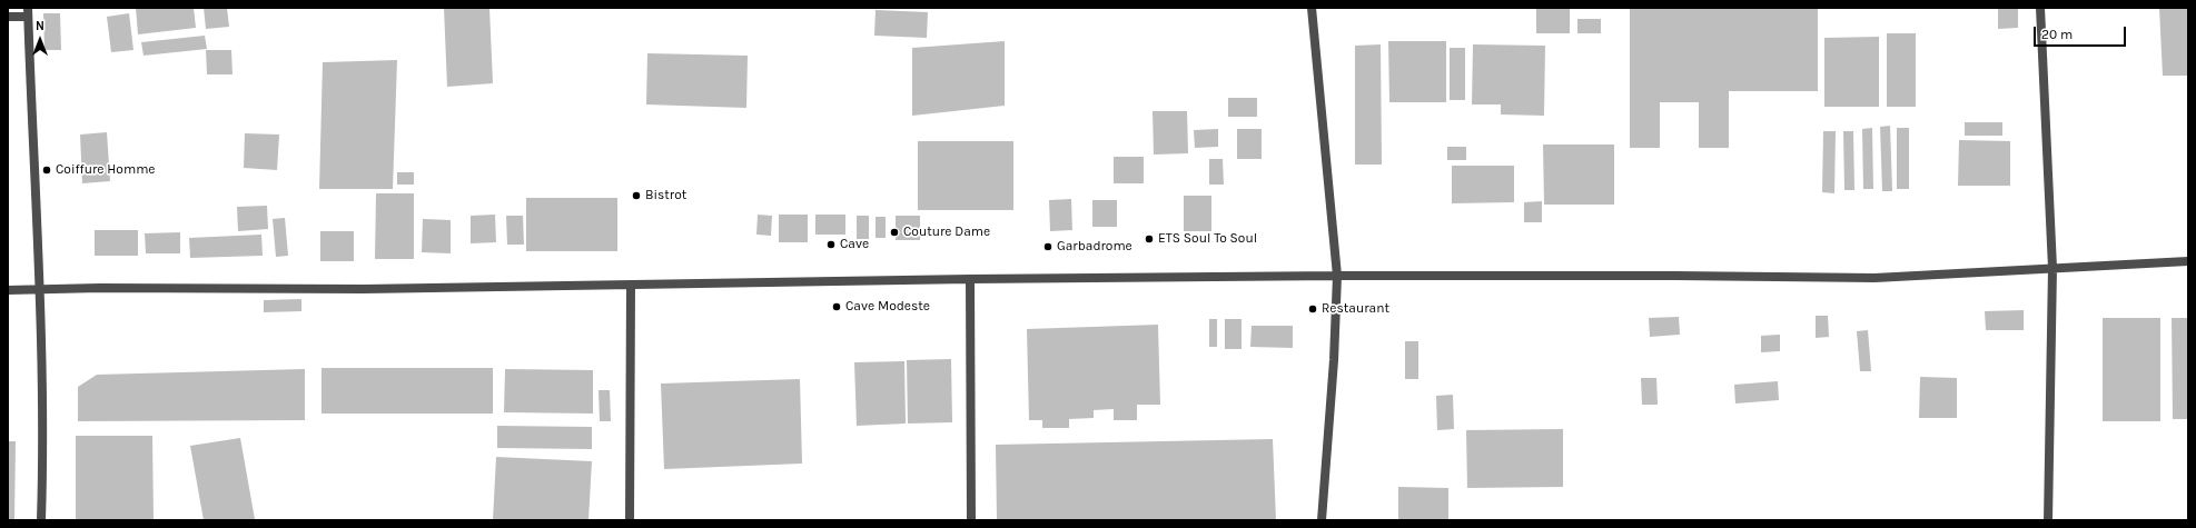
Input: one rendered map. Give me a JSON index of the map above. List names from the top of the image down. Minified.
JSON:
{"places":["Coiffure Homme","Bistrot","Couture Dame","ETS Soul To Soul","Cave","Garbadrome","Cave Modeste","Restaurant"],"scale_bar":"20 m","north":"top"}
